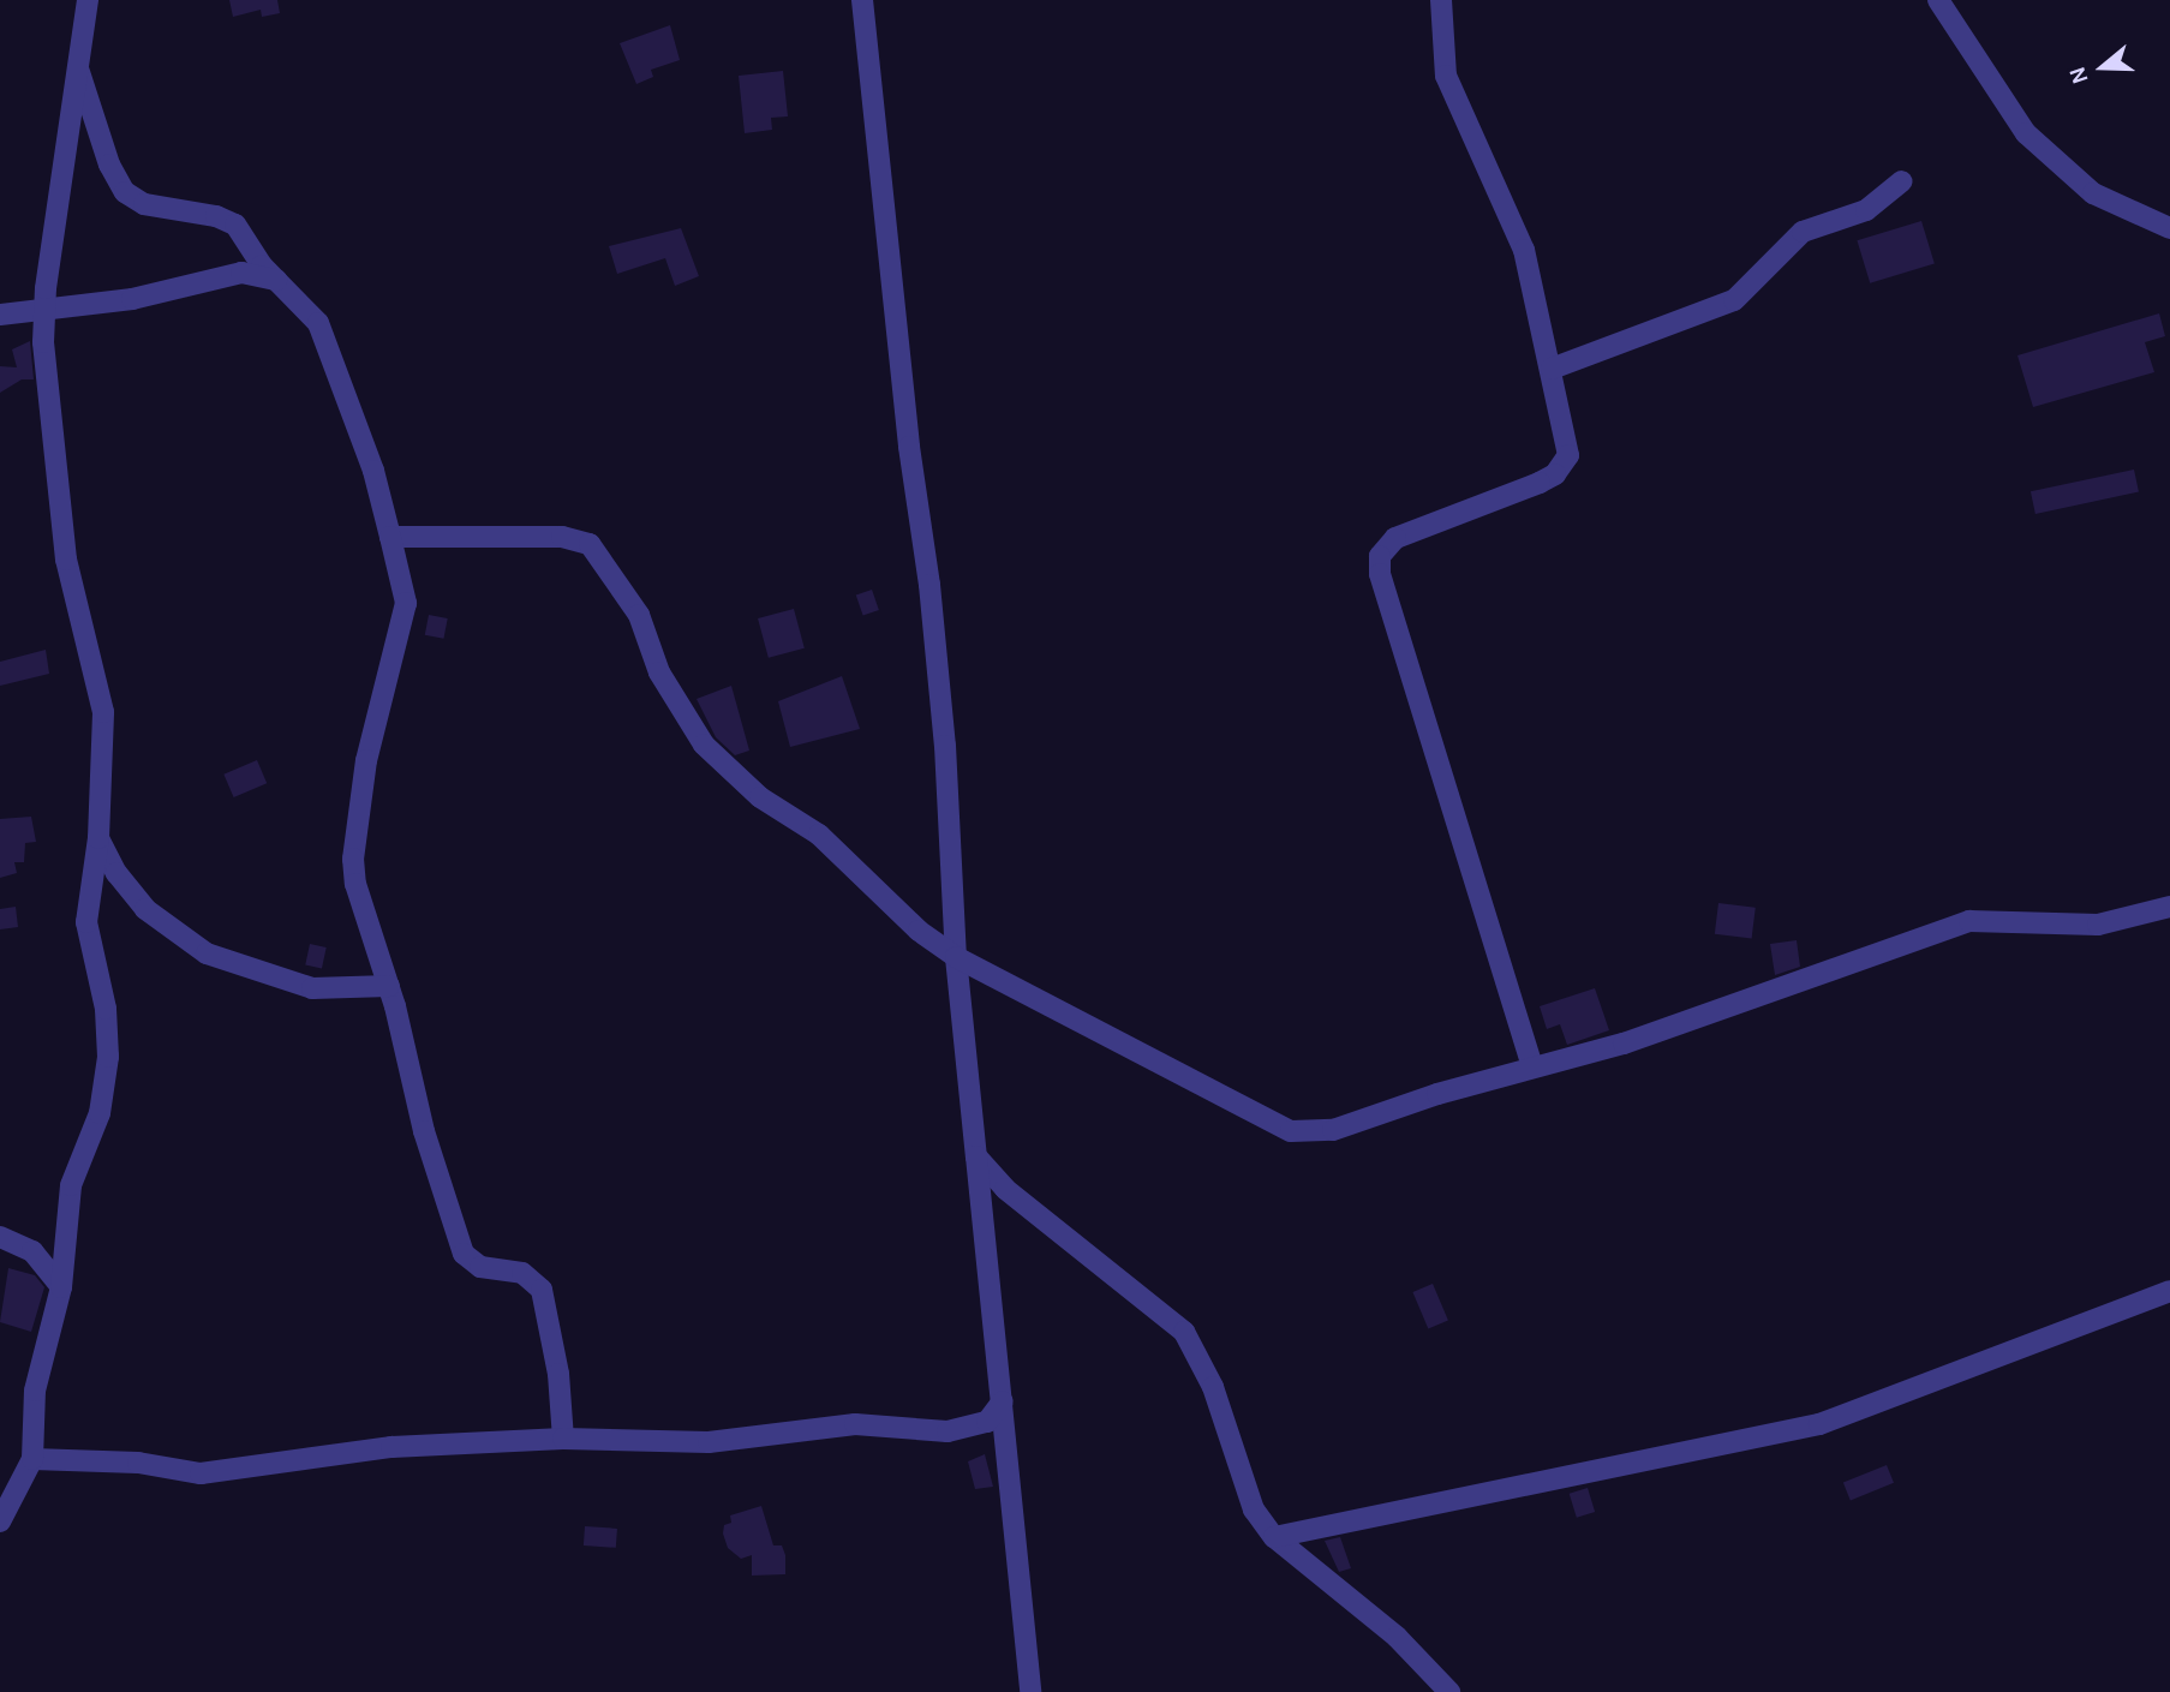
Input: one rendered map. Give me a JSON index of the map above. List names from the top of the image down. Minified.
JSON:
{"north":"left"}
